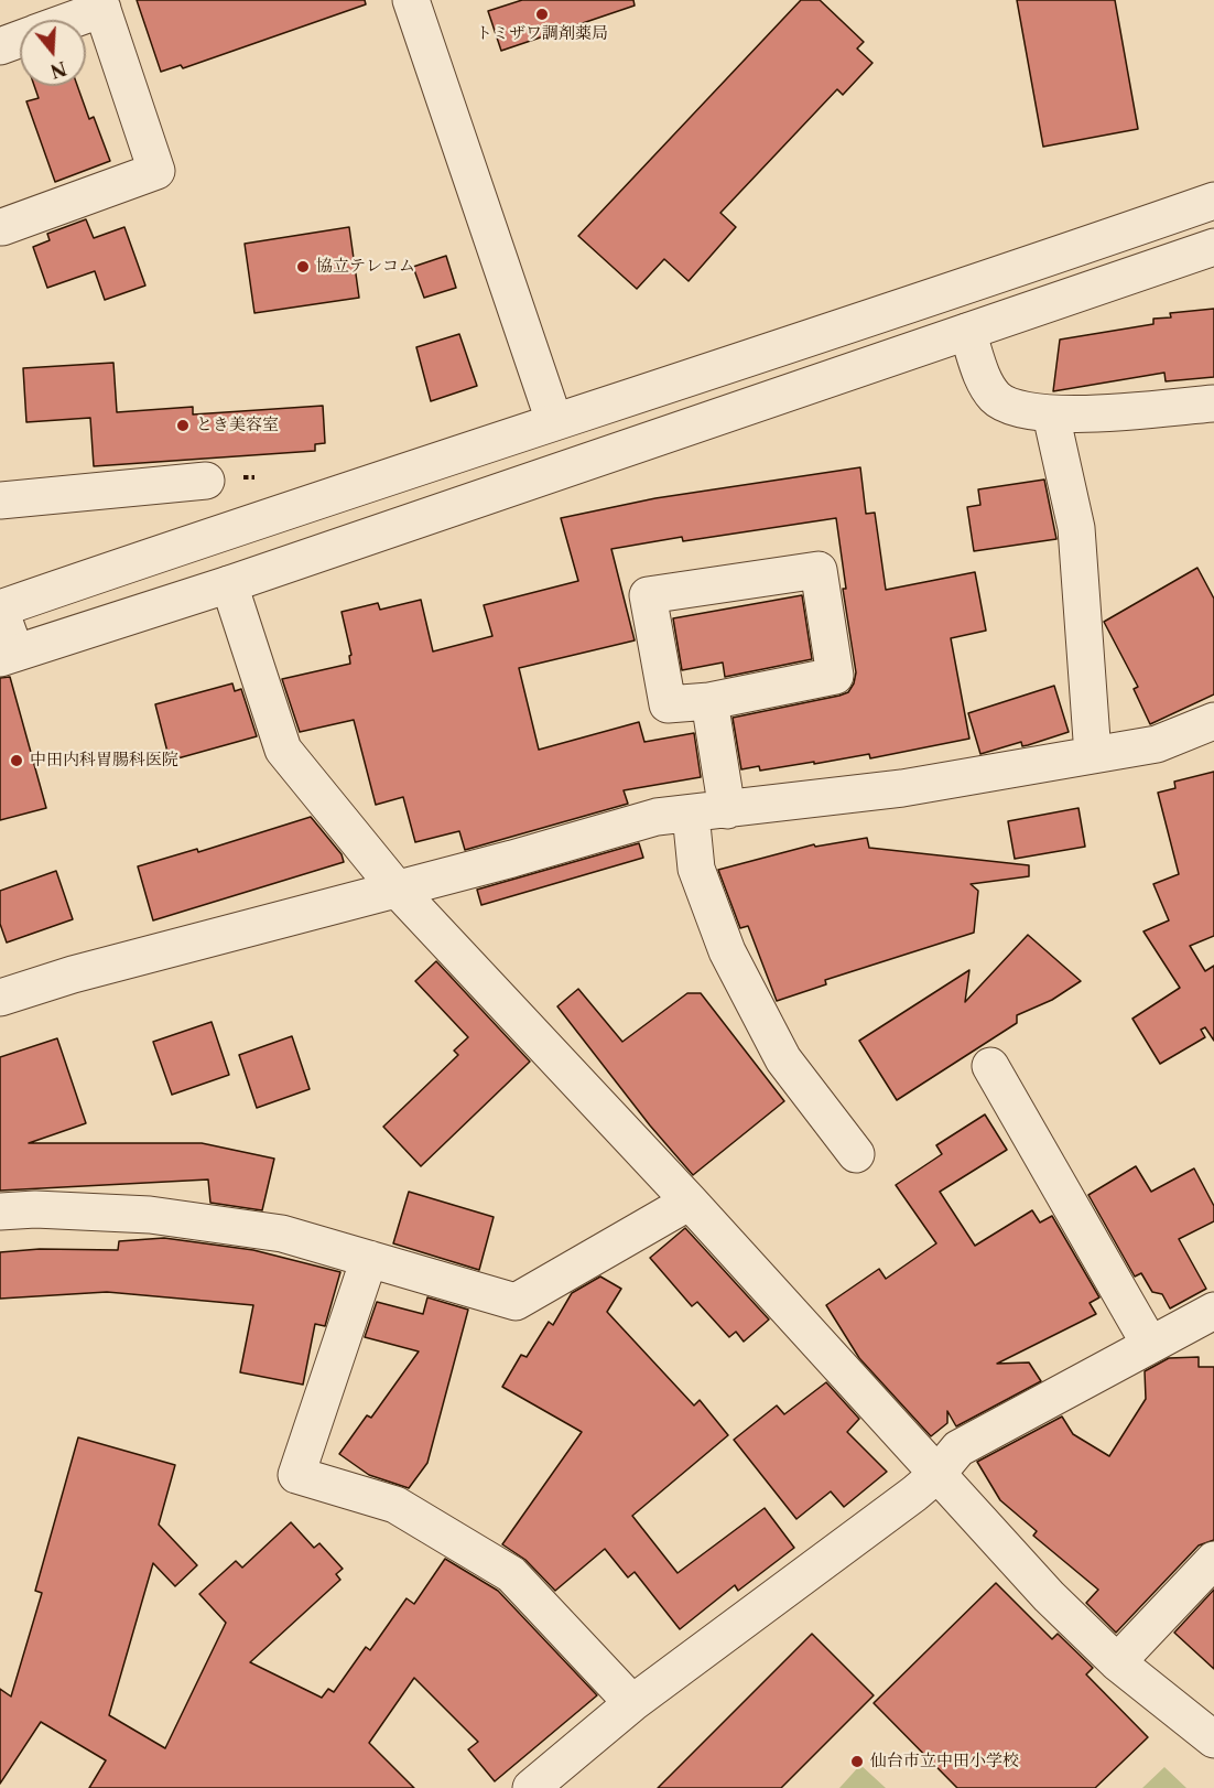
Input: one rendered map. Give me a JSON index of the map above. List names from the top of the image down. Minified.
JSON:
{"places":["トミザワ調剤薬局","協立テレコム","とき美容室","中田内科胃腸科医院","仙台市立中田小学校"],"north":"bottom"}
